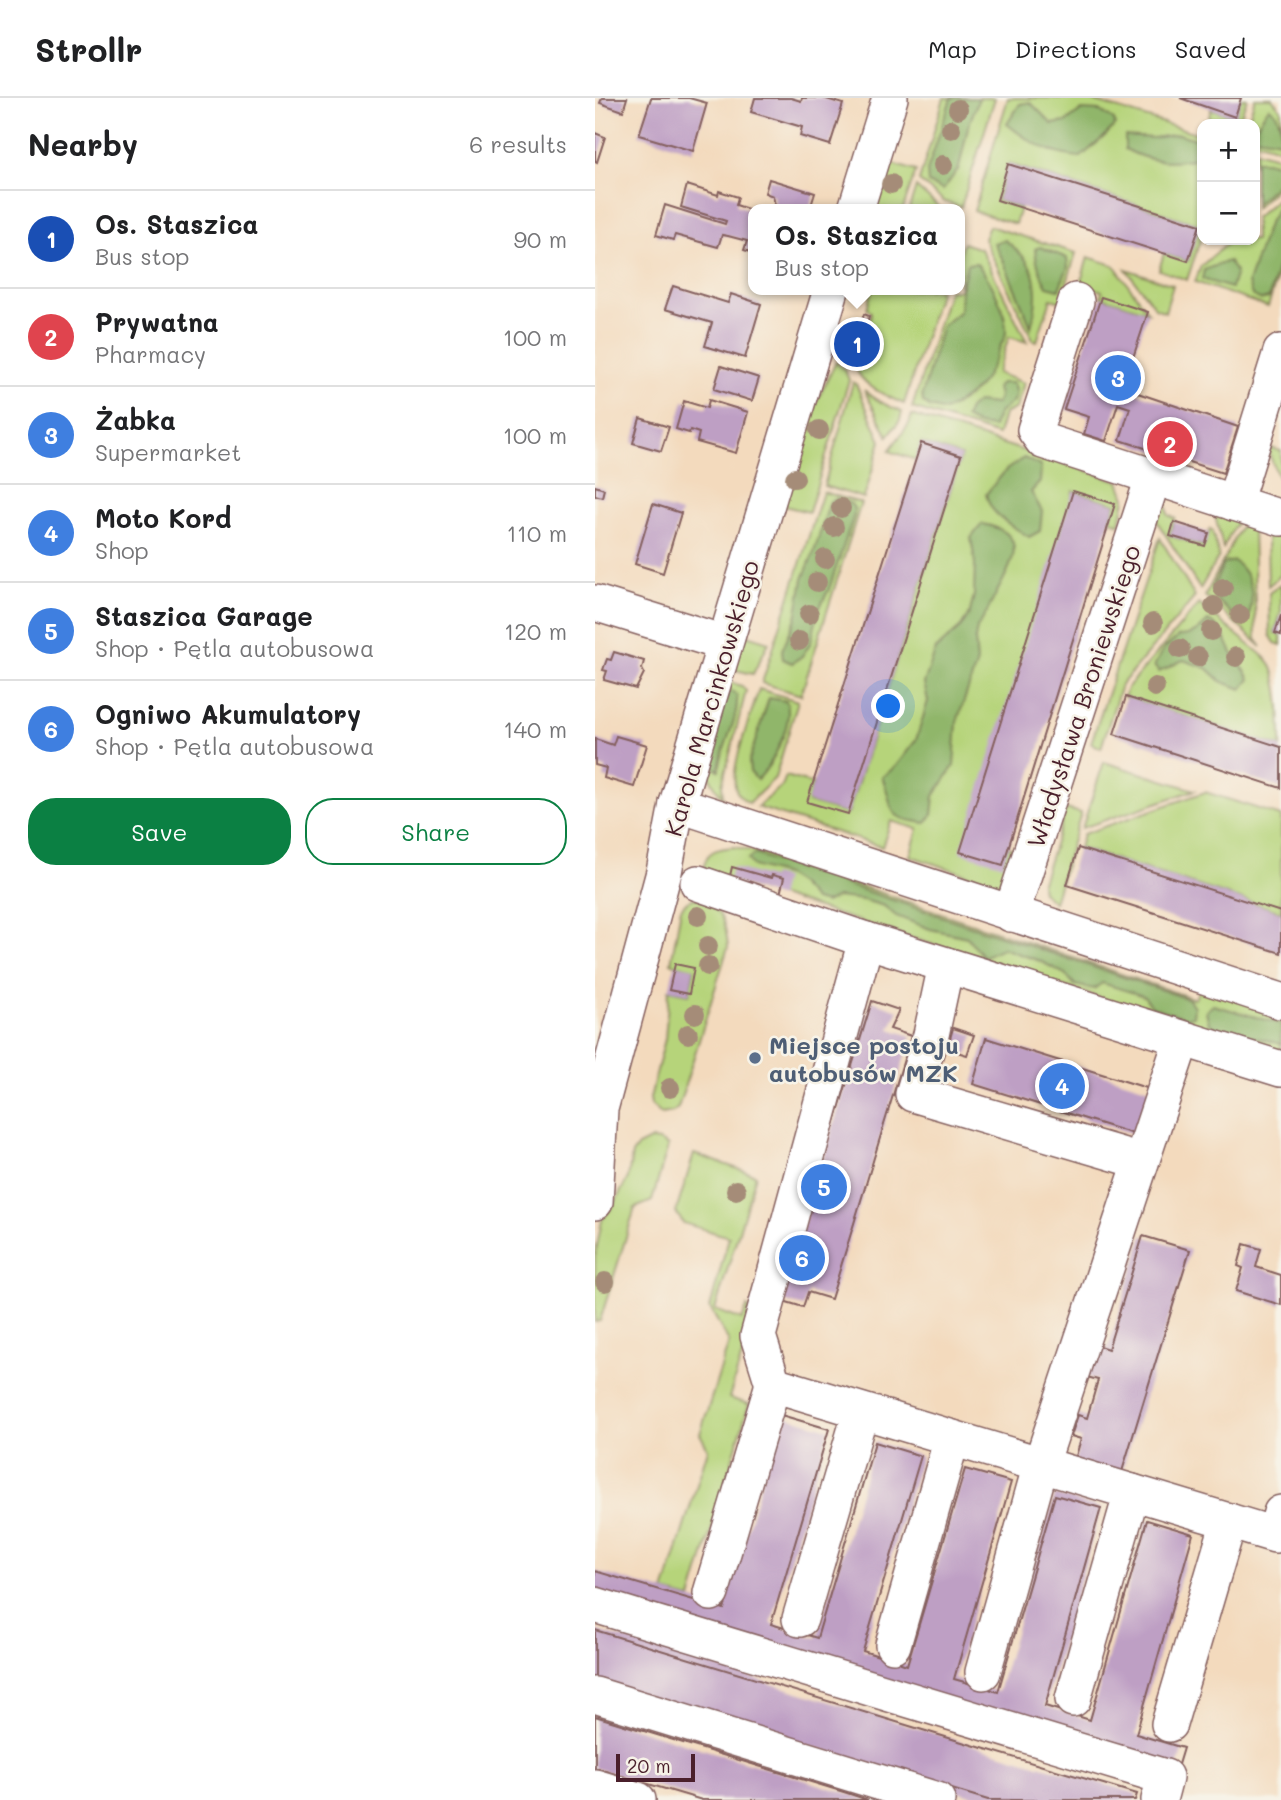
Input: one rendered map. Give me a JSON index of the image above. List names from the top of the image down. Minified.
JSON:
{"streets":{"street":["Władysława Broniewskiego","Karola Marcinkowskiego"]},"places":["Miejsce postoju autobusów MZK"],"scale_bar":"20 m","page":{"header":"Strollr","nav":["Map","Directions","Saved"],"heading":["Nearby","6 results"],"map_buttons":["+","−"],"list":[{"mark":"1","name":"Os. Staszica","note":"Bus stop","value":"90 m"},{"mark":"2","name":"Prywatna","note":"Pharmacy","value":"100 m"},{"mark":"3","name":"Żabka","note":"Supermarket","value":"100 m"},{"mark":"4","name":"Moto Kord","note":"Shop","value":"110 m"},{"mark":"5","name":"Staszica Garage","note":"Shop · Pętla autobusowa","value":"120 m"},{"mark":"6","name":"Ogniwo Akumulatory","note":"Shop · Pętla autobusowa","value":"140 m"}],"popup":["Os. Staszica","Bus stop"],"pins":["1","3","2","4","5","6"],"buttons":["Save","Share"],"scale":"20 m"}}
